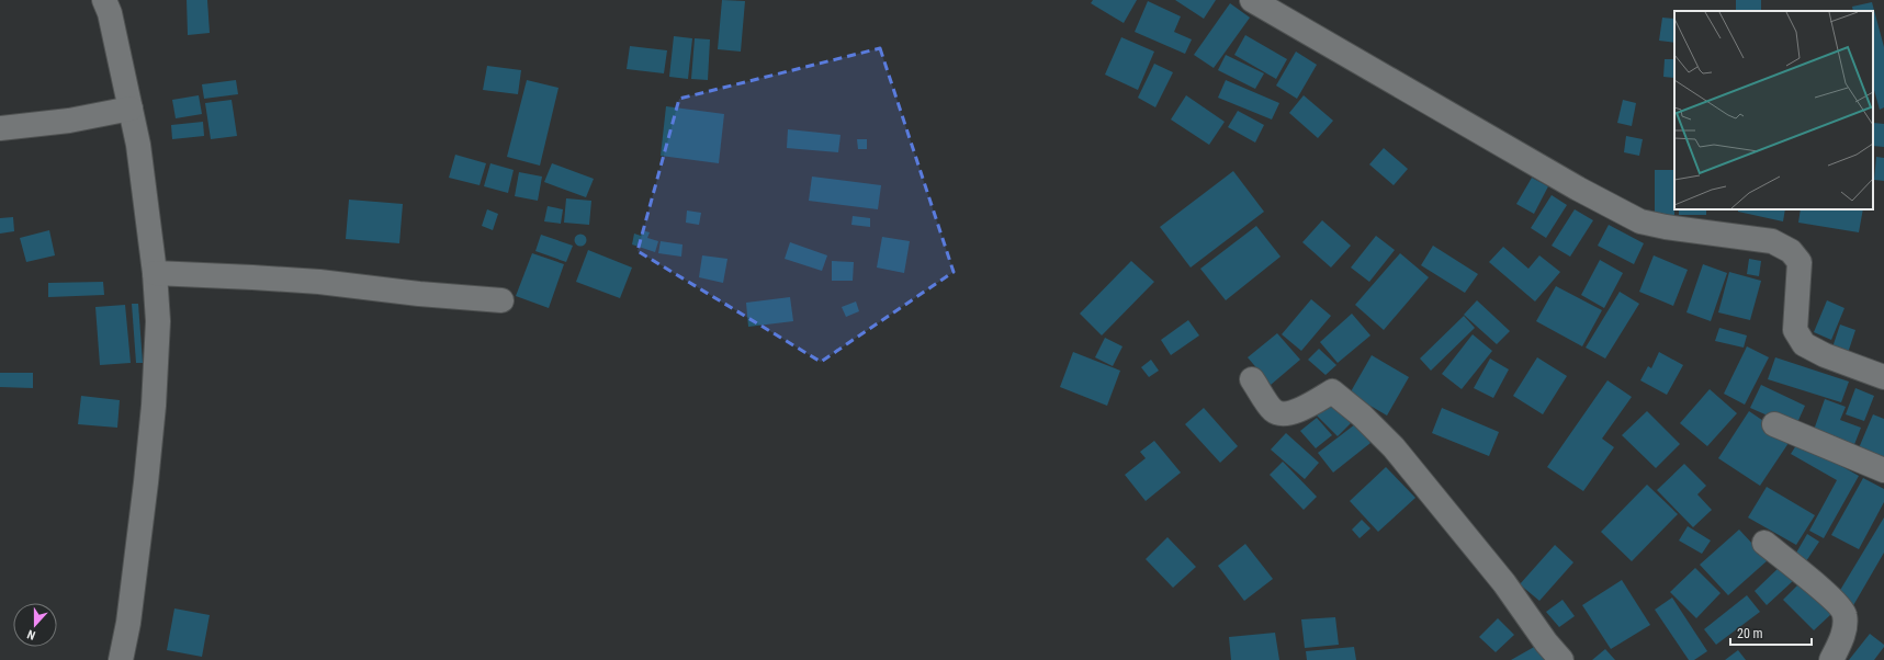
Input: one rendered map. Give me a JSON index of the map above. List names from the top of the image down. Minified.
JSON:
{"scale_bar":"20 m","north":"bottom"}
